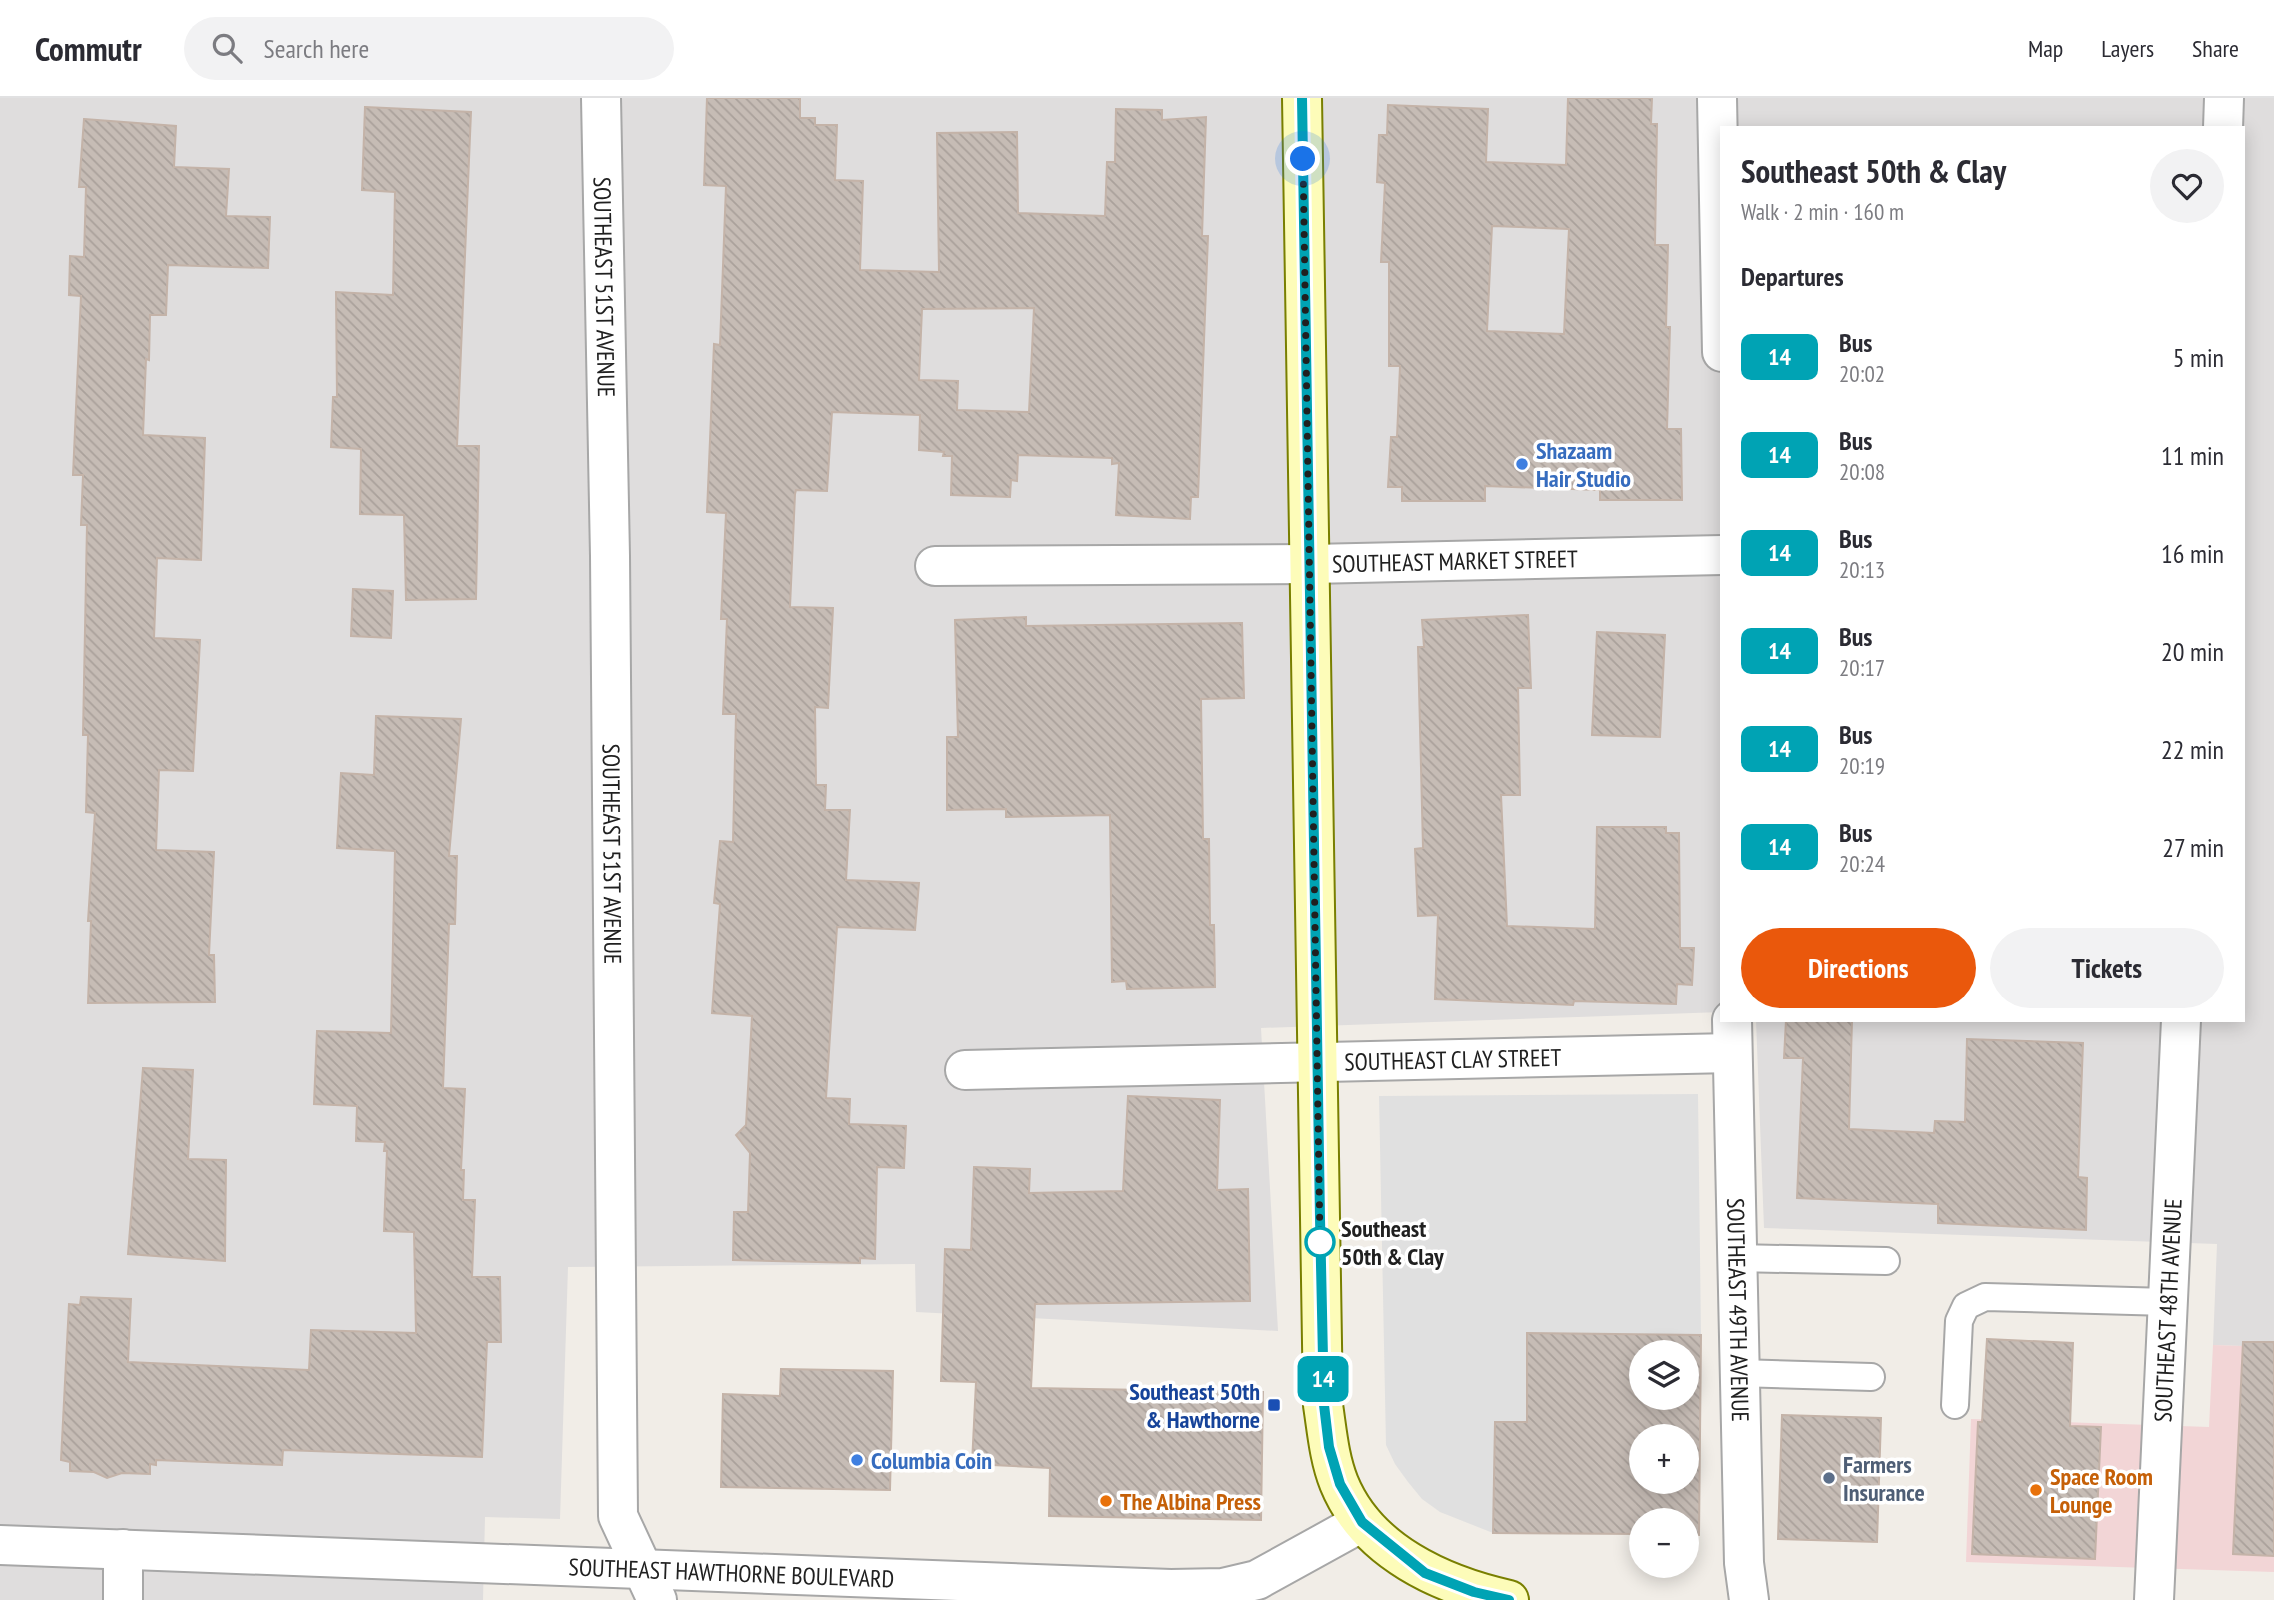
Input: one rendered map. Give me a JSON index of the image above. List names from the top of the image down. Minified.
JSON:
{"streets":{"street":["SOUTHEAST 51ST AVENUE","SOUTHEAST MARKET STREET","SOUTHEAST CLAY STREET","SOUTHEAST 49TH AVENUE","SOUTHEAST 48TH AVENUE","SOUTHEAST HAWTHORNE BOULEVARD"]},"crossings":[["SOUTHEAST 51ST AVENUE","SOUTHEAST HAWTHORNE BOULEVARD"],["SOUTHEAST CLAY STREET","SOUTHEAST 49TH AVENUE"]],"places":{"other":["Shazaam Hair Studio","Southeast 50th & Clay","Columbia Coin","Farmers Insurance","Space Room Lounge","The Albina Press"],"transit":["Southeast 50th & Hawthorne"]},"lines":["bus line 14"],"page":{"header":"Commutr","search":"Search here","nav":["Map","Layers","Share"],"on_map":"14","heading":[["Southeast 50th & Clay","Walk · 2 min · 160 m"],"Departures"],"list":[{"mark":"14","name":"Bus","note":"20:02","value":"5 min"},{"mark":"14","name":"Bus","note":"20:08","value":"11 min"},{"mark":"14","name":"Bus","note":"20:13","value":"16 min"},{"mark":"14","name":"Bus","note":"20:17","value":"20 min"},{"mark":"14","name":"Bus","note":"20:19","value":"22 min"},{"mark":"14","name":"Bus","note":"20:24","value":"27 min"}],"buttons":["Directions","Tickets"],"map_buttons":["+","−"]}}
